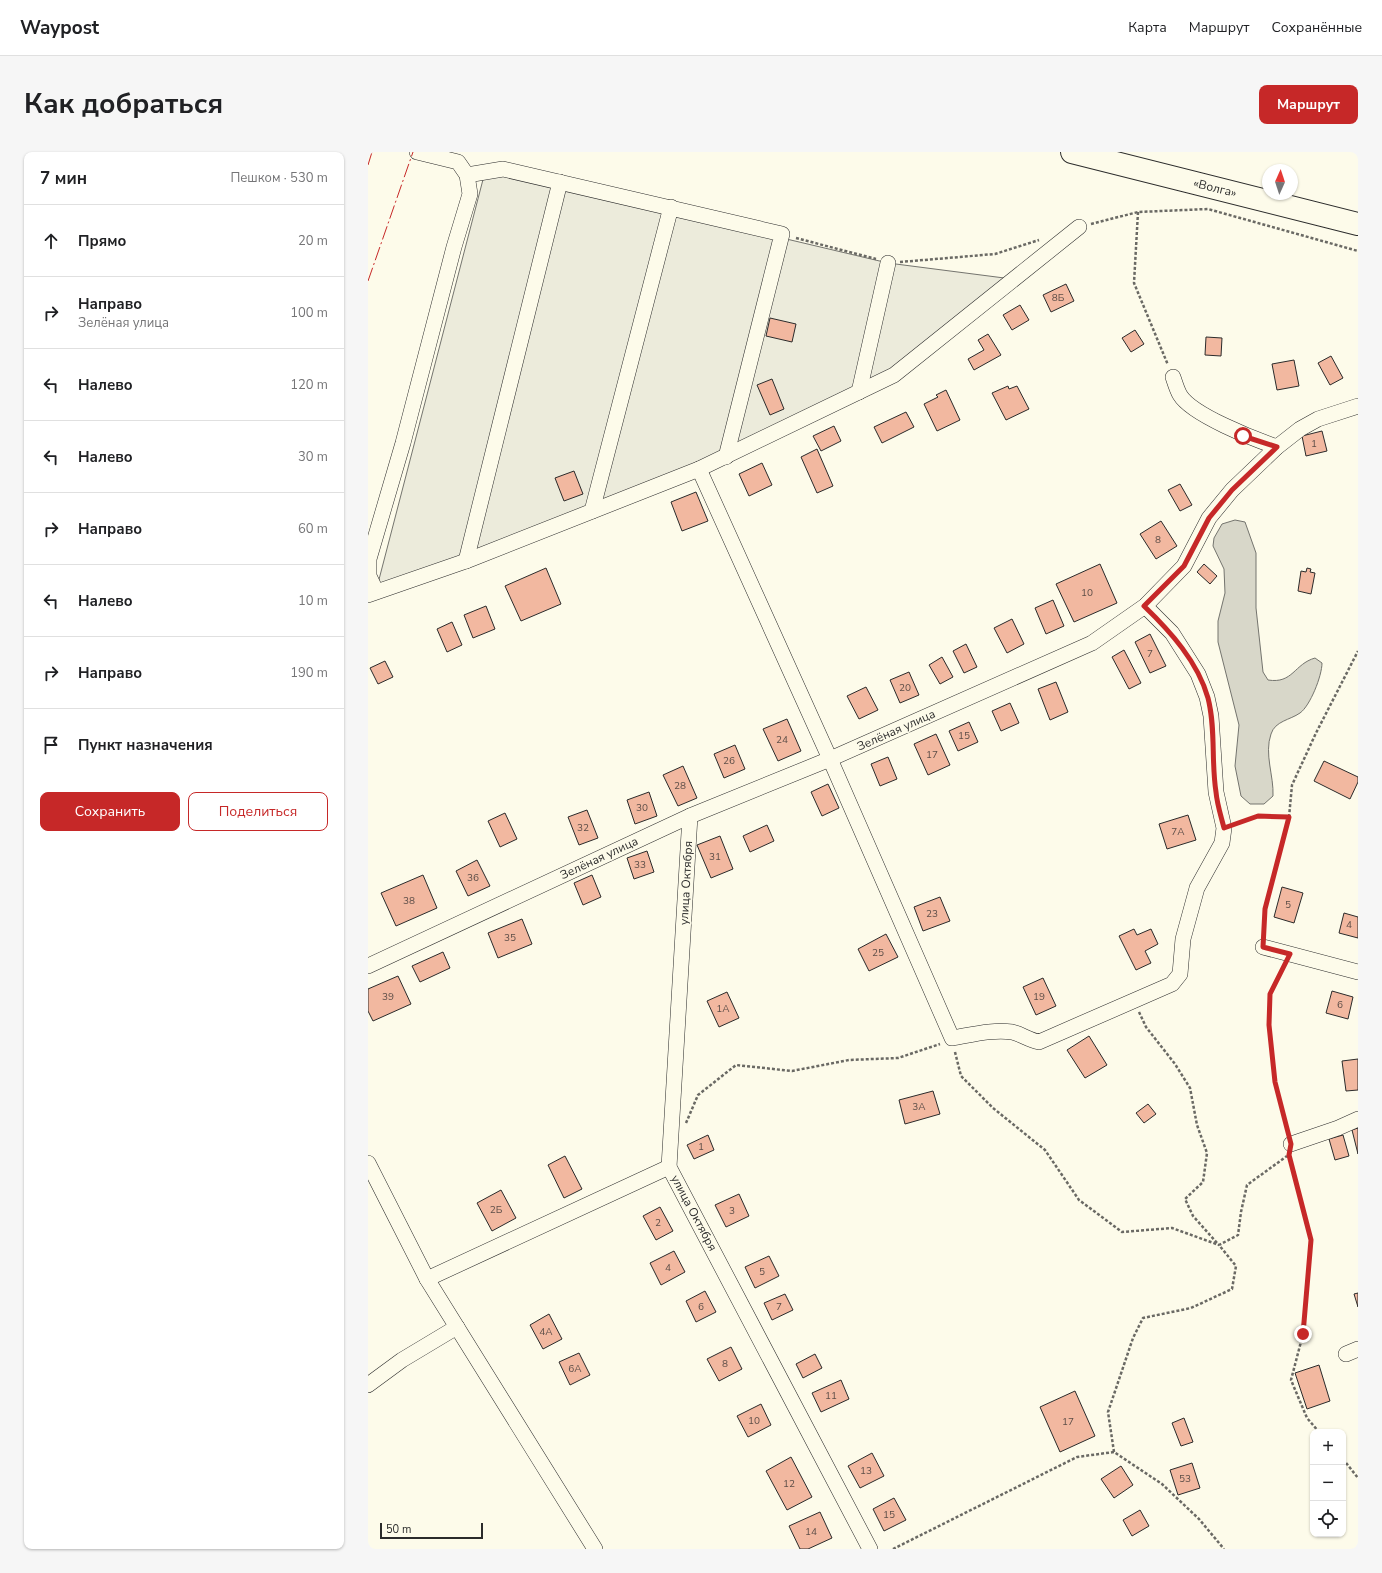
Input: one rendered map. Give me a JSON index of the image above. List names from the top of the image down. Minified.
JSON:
{"streets":{"highway":["«Волга»"],"street":["Зелёная улица","улица Октября"]},"crossings":[["Зелёная улица","улица Октября"]],"house_numbers":["8Б","1","8","10","7","20","15","24","17","26","28","30","32","7А","31","33","36","38","5","23","4","35","25","39","19","6","1А","3А","1","2Б","3","2","4","5","6","7","4А","8","6А","11","10","17","13","53","12","15","14"],"scale_bar":"50 m","north":"top","page":{"header":"Waypost","nav":["Карта","Маршрут","Сохранённые"],"title":"Как добраться","buttons":["Маршрут",["Сохранить","Поделиться"]],"heading":["7 мин","Пешком · 530 m"],"list":[["Прямо","20 m"],["Направо","Зелёная улица","100 m"],["Налево","120 m"],["Налево","30 m"],["Направо","60 m"],["Налево","10 m"],["Направо","190 m"],"Пункт назначения"],"map_buttons":["+","−"],"scale":"50 m"}}
